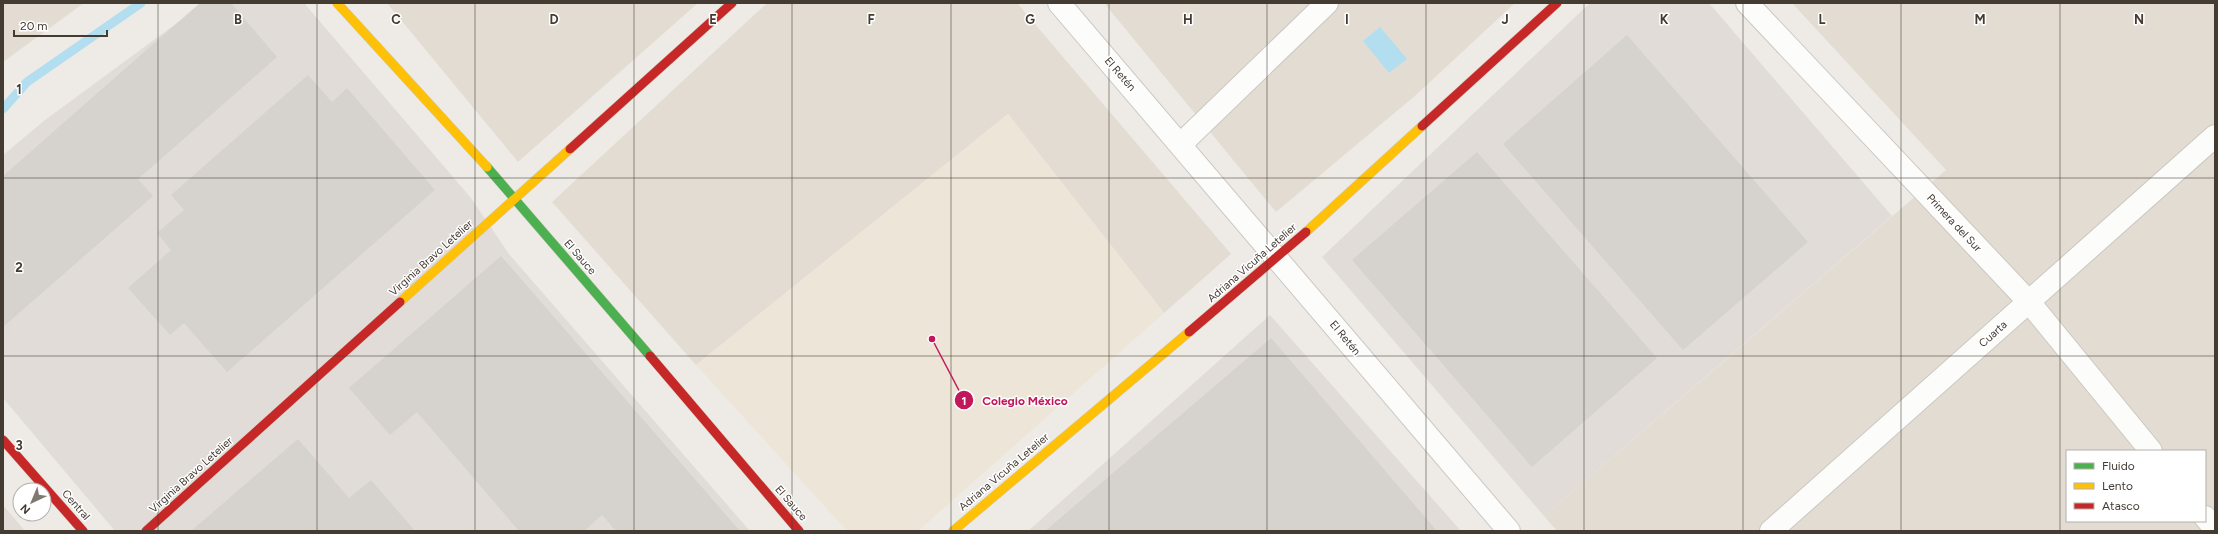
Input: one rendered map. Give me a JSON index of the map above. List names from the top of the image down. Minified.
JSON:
{"streets":{"street":["El Retén","Primera del Sur","El Sauce","Virginia Bravo Letelier","Adriana Vicuña Letelier","Cuarta","Central"]},"crossings":[["El Retén","Adriana Vicuña Letelier"],["Primera del Sur","Cuarta"],["El Sauce","Virginia Bravo Letelier"]],"places":["Colegio México"],"legend":["Fluido","Lento","Atasco"],"scale_bar":"20 m","north":"bottom left","grid":{"columns":["B","C","D","E","F","G","H","I","J","K","L","M","N"],"rows":["1","2","3"]}}
